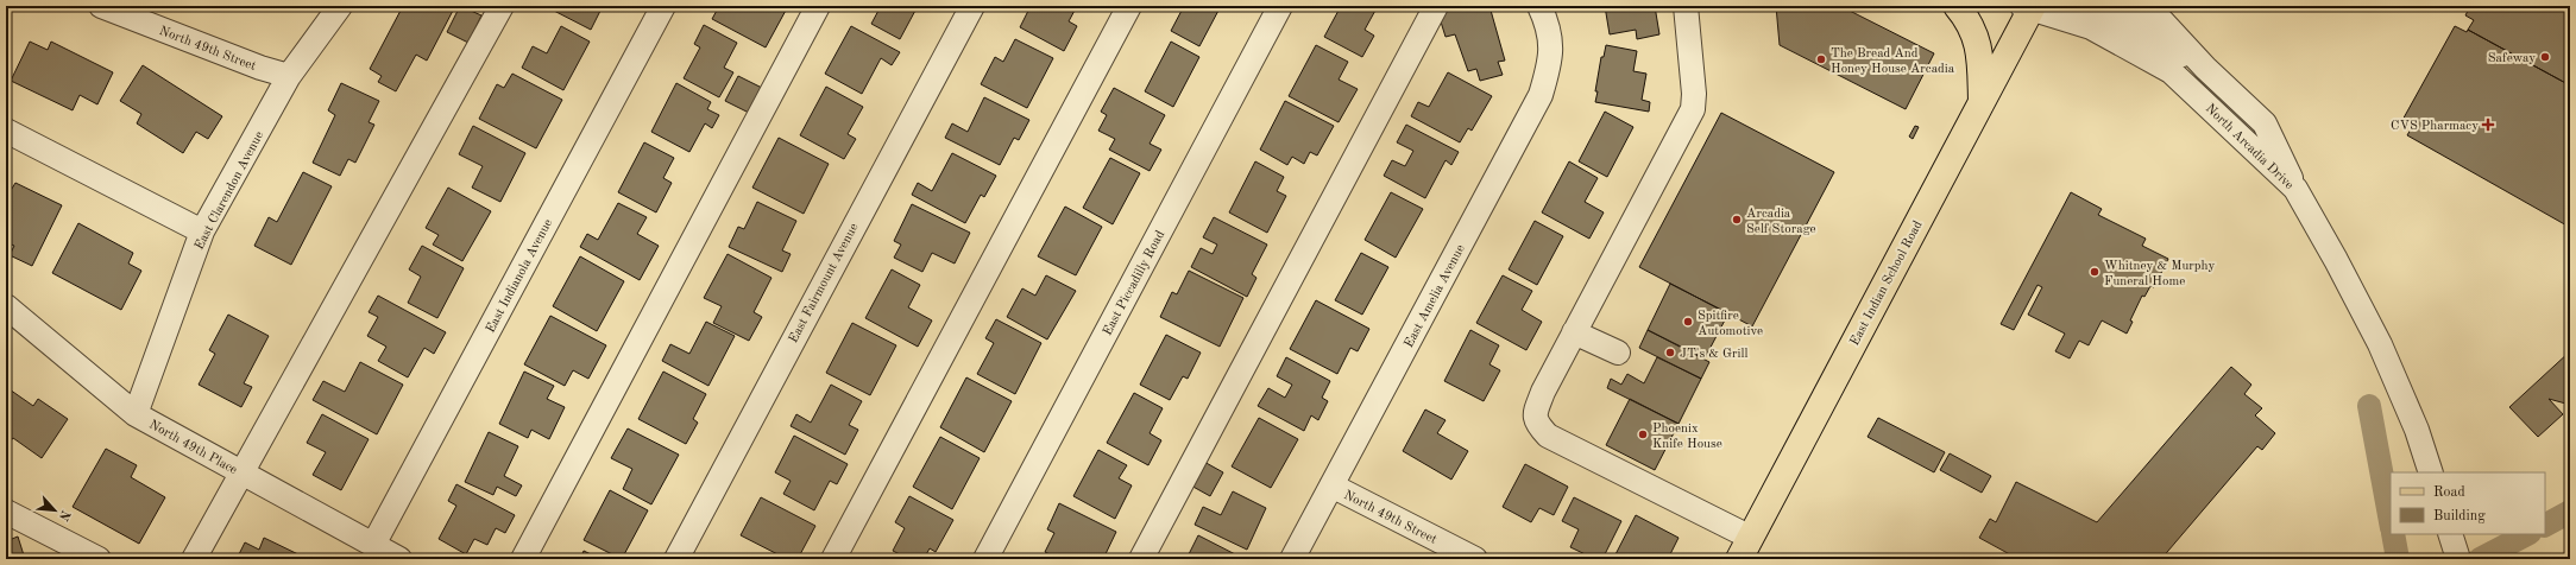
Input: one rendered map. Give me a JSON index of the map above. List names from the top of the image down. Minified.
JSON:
{"streets":{"main road":["East Indian School Road"],"street":["North 49th Street","North Arcadia Drive","East Clarendon Avenue","East Indianola Avenue","East Fairmount Avenue","East Piccadilly Road","East Amelia Avenue","North 49th Place"]},"crossings":[["North 49th Street","East Clarendon Avenue"],["North 49th Street","East Amelia Avenue"],["North Arcadia Drive","East Indian School Road"],["East Clarendon Avenue","North 49th Place"],["East Indianola Avenue","North 49th Place"]],"places":{"other":["Safeway","The Bread And Honey House Arcadia","Arcadia Self Storage","Whitney & Murphy Funeral Home","Spitfire Automotive","JT's & Grill","Phoenix Knife House"],"health":["CVS Pharmacy"]},"legend":["Road","Building"],"north":"bottom right"}
